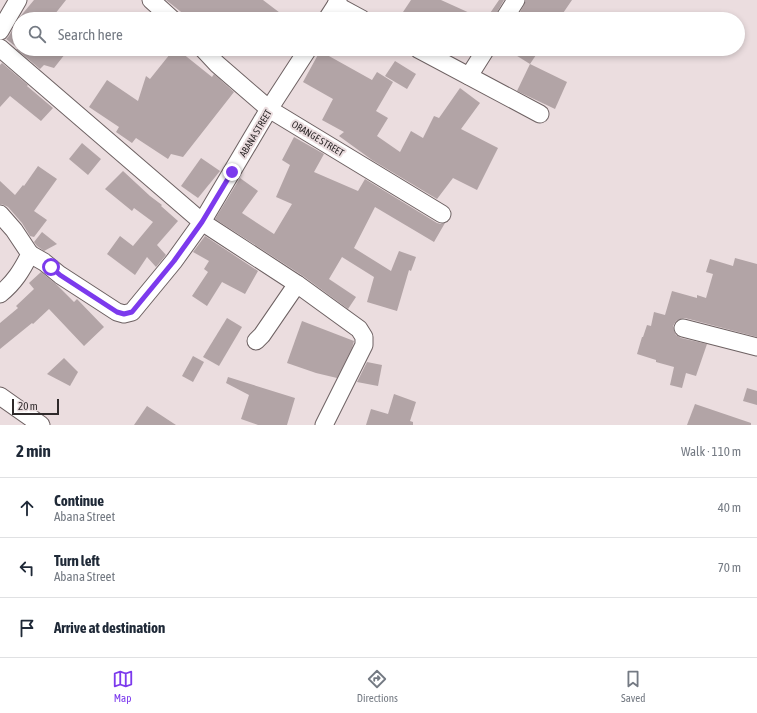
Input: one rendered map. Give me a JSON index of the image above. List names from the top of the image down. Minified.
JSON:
{"streets":{"street":["ABANA STREET","ORANGE STREET"]},"crossings":[["ABANA STREET","ORANGE STREET"]],"scale_bar":"20 m","page":{"search":"Search here","scale":"20 m","heading":["2 min","Walk · 110 m"],"list":[["Continue","Abana Street","40 m"],["Turn left","Abana Street","70 m"],"Arrive at destination"],"nav":["Map","Directions","Saved"]}}
